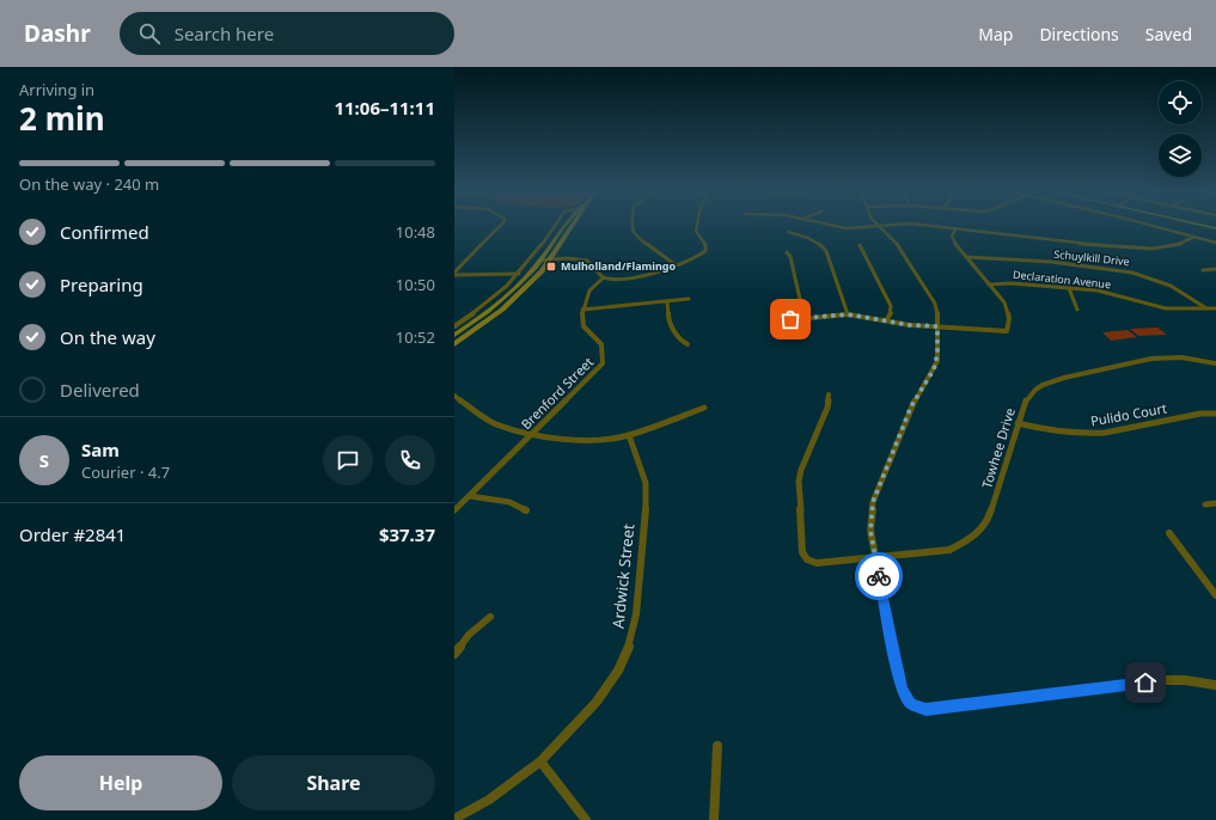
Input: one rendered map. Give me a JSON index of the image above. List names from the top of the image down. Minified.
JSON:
{"streets":{"street":["Schuylkill Drive","Declaration Avenue","Brenford Street","Pulido Court","Towhee Drive","Ardwick Street"]},"crossings":[["Schuylkill Drive","Declaration Avenue"],["Pulido Court","Towhee Drive"]],"places":{"transit":["Mulholland/Flamingo"]},"page":{"header":"Dashr","search":"Search here","nav":["Map","Directions","Saved"],"heading":["2 min","Arriving in","11:06–11:11"],"panel":["Sam","Courier · 4.7","Order #2841","$37.37"],"bar":"On the way · 240 m","list":[["Confirmed","10:48"],["Preparing","10:50"],["On the way","10:52"],"Delivered"],"round":"S","buttons":["Help","Share"]}}
